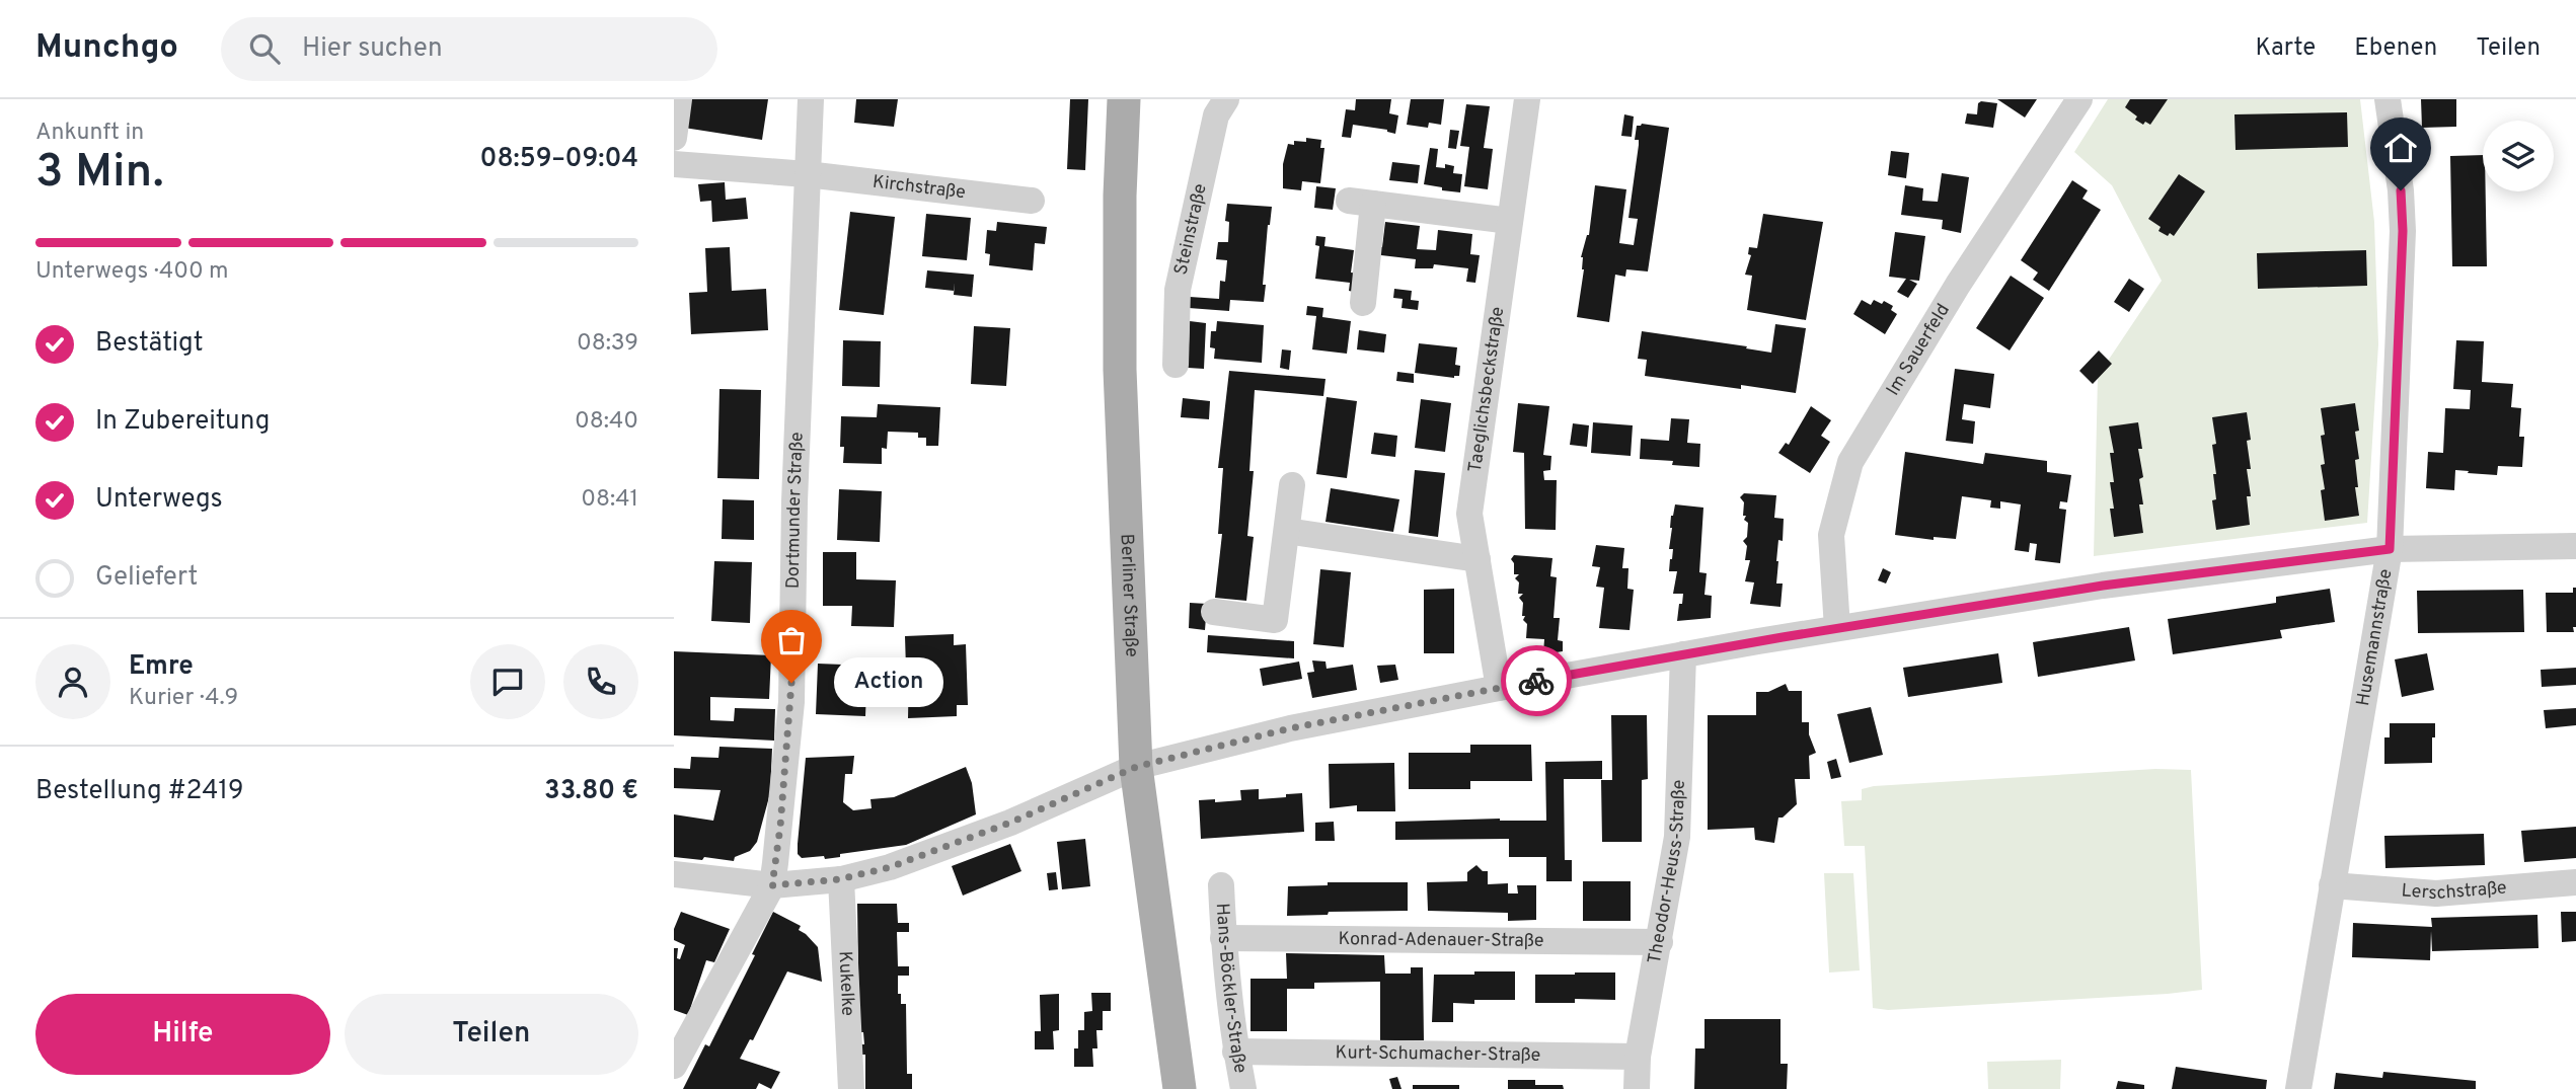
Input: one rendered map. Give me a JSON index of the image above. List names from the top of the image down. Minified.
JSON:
{"streets":{"main road":["Berliner Straße"],"street":["Kirchstraße","Steinstraße","Im Sauerfeld","Taeglichsbeckstraße","Dortmunder Straße","Husemannstraße","Theodor-Heuss-Straße","Lerschstraße","Konrad-Adenauer-Straße","Kukelke","Hans-Böckler-Straße","Kurt-Schumacher-Straße"]},"crossings":[["Kirchstraße","Dortmunder Straße"],["Husemannstraße","Lerschstraße"],["Theodor-Heuss-Straße","Konrad-Adenauer-Straße"],["Theodor-Heuss-Straße","Kurt-Schumacher-Straße"],["Konrad-Adenauer-Straße","Hans-Böckler-Straße"],["Hans-Böckler-Straße","Kurt-Schumacher-Straße"]],"places":["Action"],"page":{"header":"Munchgo","search":"Hier suchen","nav":["Karte","Ebenen","Teilen"],"heading":["3 Min.","Ankunft in","08:59–09:04"],"panel":["Emre","Kurier · 4.9","Bestellung #2419","33.80 €"],"bar":"Unterwegs · 400 m","list":[["Bestätigt","08:39"],["In Zubereitung","08:40"],["Unterwegs","08:41"],"Geliefert"],"bubble":"Action","buttons":["Hilfe","Teilen"]}}
